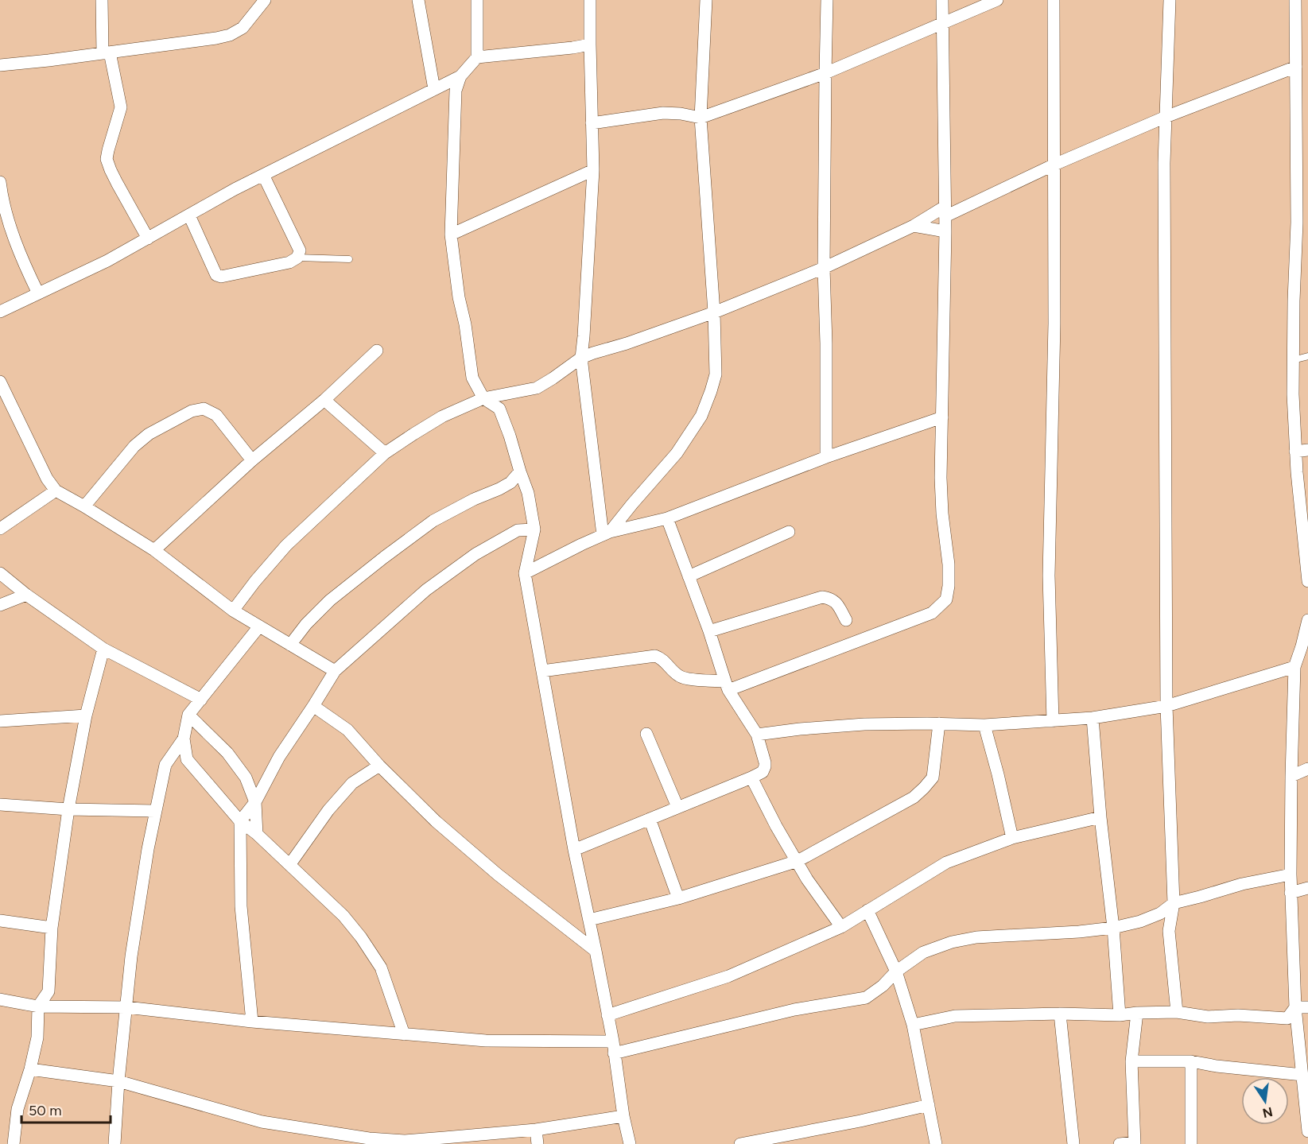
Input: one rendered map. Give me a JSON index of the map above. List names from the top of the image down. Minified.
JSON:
{"scale_bar":"50 m","north":"bottom"}
